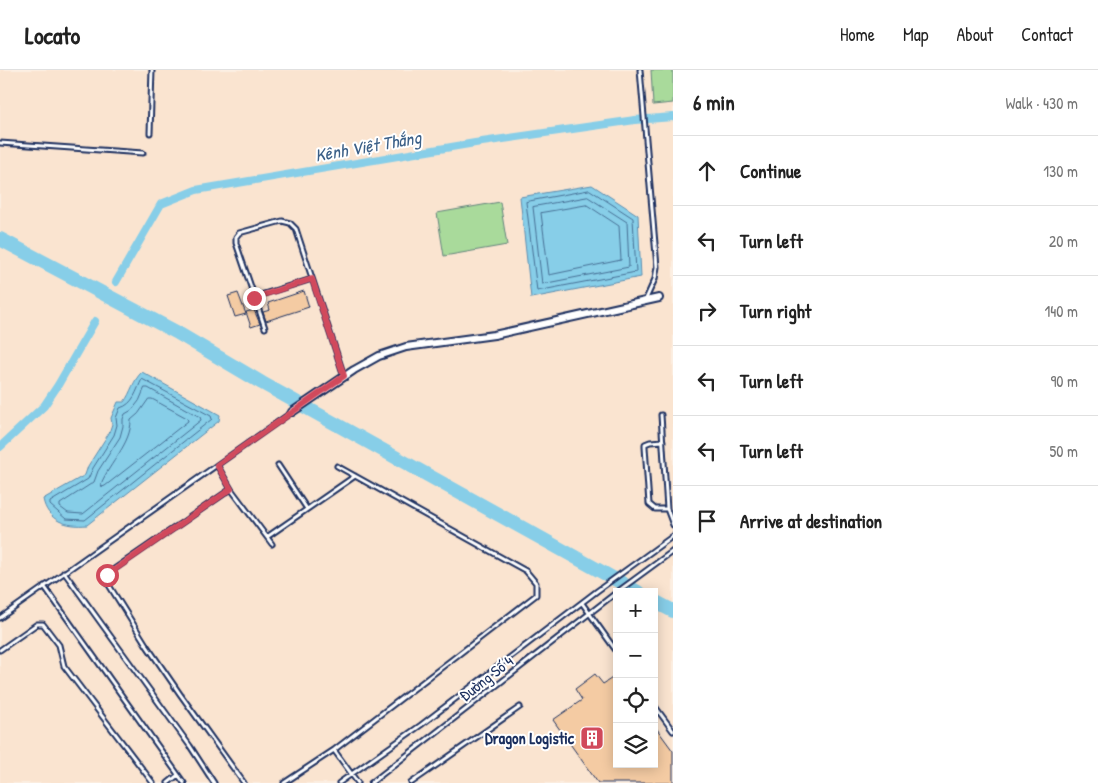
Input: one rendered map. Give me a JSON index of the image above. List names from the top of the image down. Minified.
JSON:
{"streets":{"lane":["Đường Số 4"]},"water":["Kênh Việt Thắng"],"places":{"building":["Dragon Logistic"]},"page":{"header":"Locato","nav":["Home","Map","About","Contact"],"heading":["6 min","Walk · 430 m"],"list":[["Continue","130 m"],["Turn left","20 m"],["Turn right","140 m"],["Turn left","90 m"],["Turn left","50 m"],"Arrive at destination"],"map_buttons":["+","−"]}}
